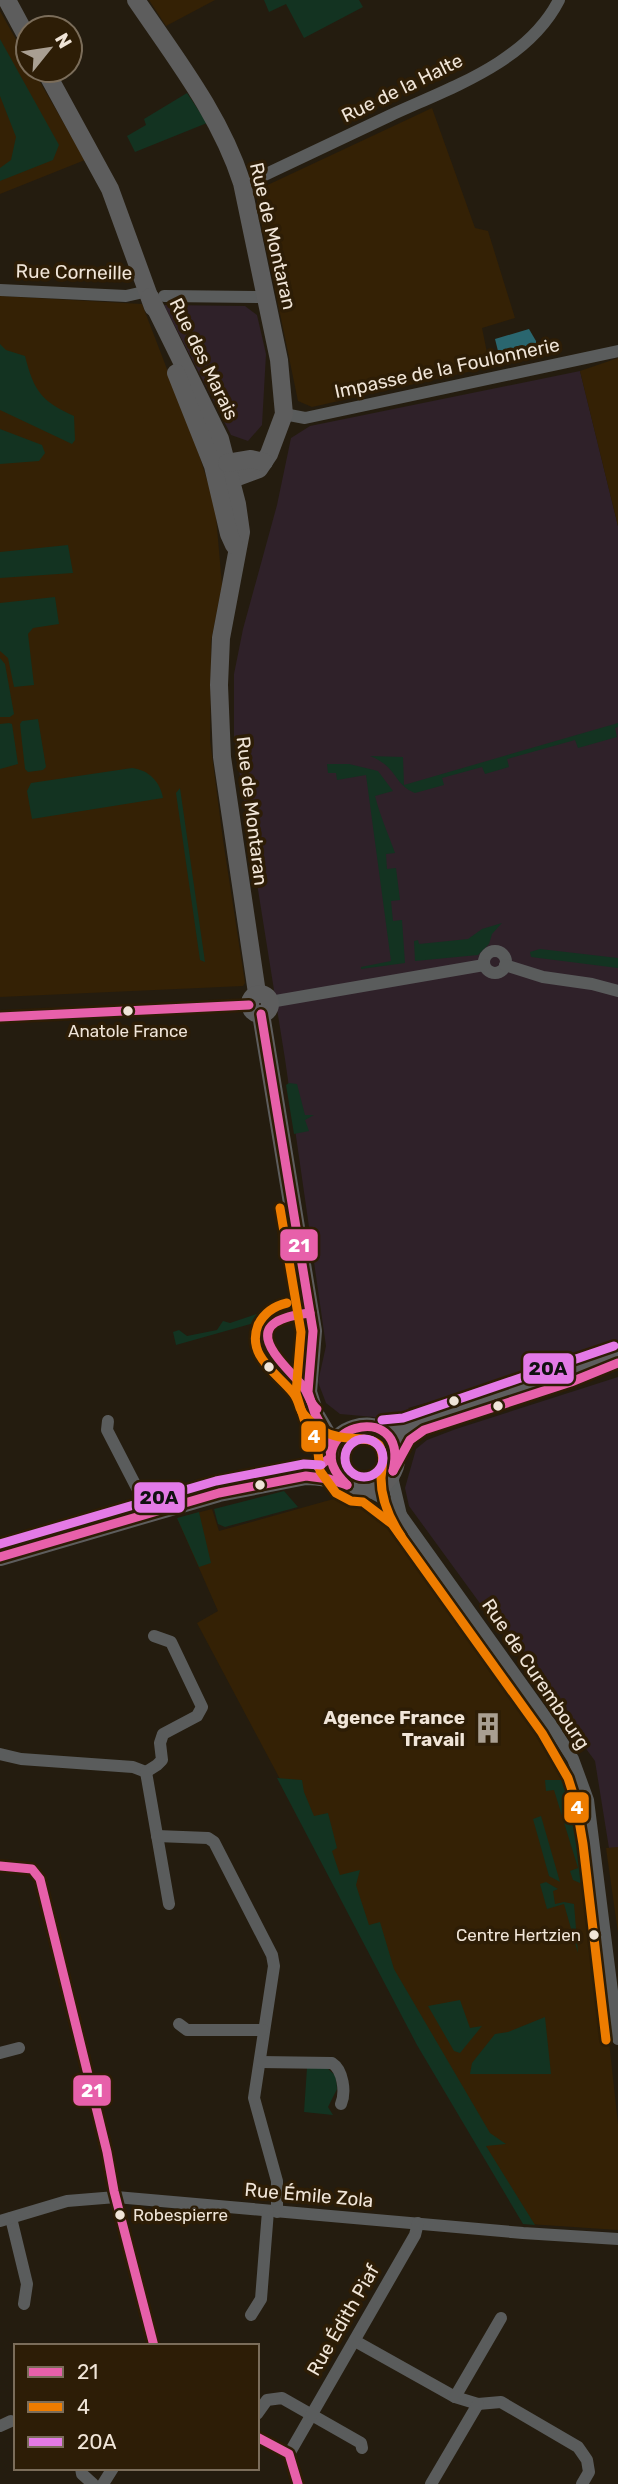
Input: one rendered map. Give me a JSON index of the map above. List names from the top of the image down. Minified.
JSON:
{"streets":{"street":["Rue de la Halte","Rue de Montaran","Rue Corneille","Rue des Marais","Impasse de la Foulonnerie","Rue de Curembourg","Rue Émile Zola","Rue Édith Piaf"]},"crossings":[["Rue de la Halte","Rue de Montaran"],["Rue de Montaran","Rue Corneille"],["Rue de Montaran","Rue des Marais"],["Rue de Montaran","Impasse de la Foulonnerie"],["Rue de Montaran","Rue de Curembourg"],["Rue Corneille","Rue des Marais"],["Rue Émile Zola","Rue Édith Piaf"]],"places":{"other":["Anatole France","Centre Hertzien","Robespierre"],"building":["Agence France Travail"]},"lines":["transit line 21","transit line 4","transit line 20A"],"legend":["21","4","20A"],"north":"top right"}
